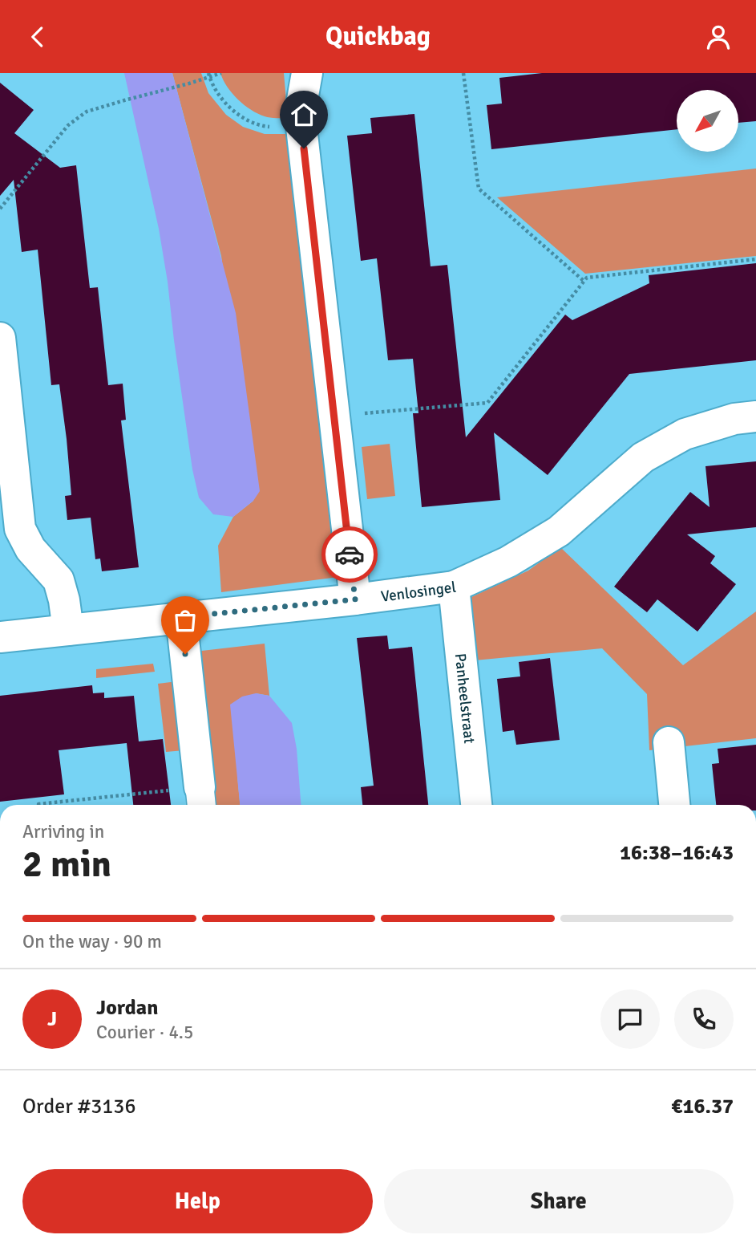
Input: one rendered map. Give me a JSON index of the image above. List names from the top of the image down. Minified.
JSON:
{"streets":{"street":["Venlosingel","Panheelstraat"]},"crossings":[["Venlosingel","Panheelstraat"]],"north":"bottom left","page":{"header":"Quickbag","heading":["2 min","Arriving in","16:38–16:43"],"panel":["Jordan","Courier · 4.5","Order #3136","€16.37"],"bar":"On the way · 90 m","round":"J","buttons":["Help","Share"]}}
